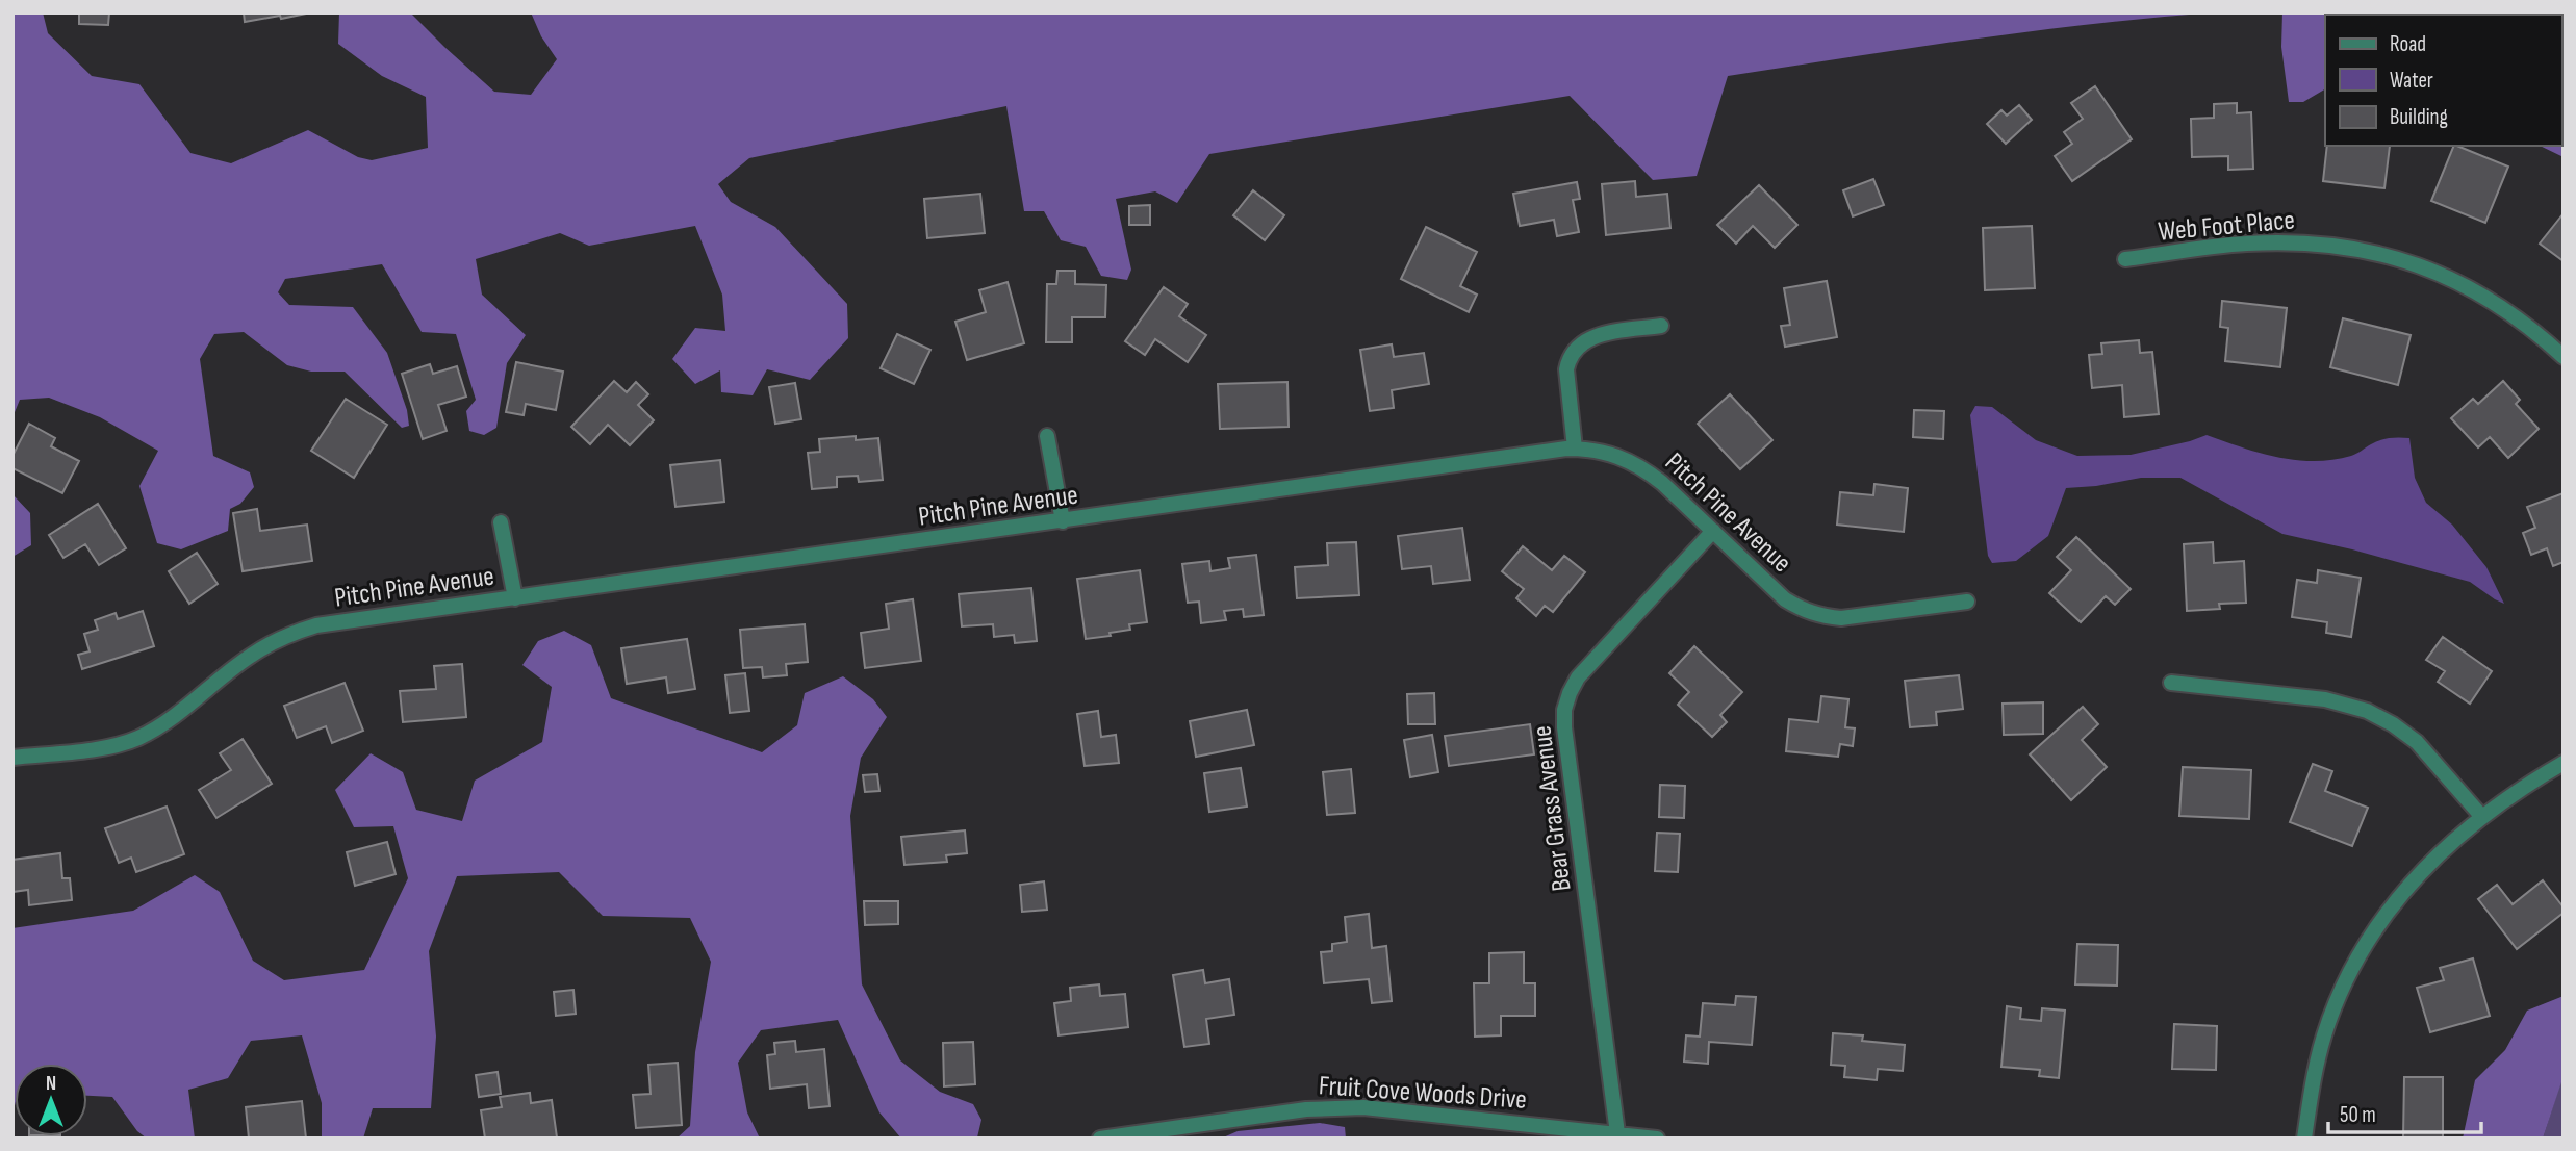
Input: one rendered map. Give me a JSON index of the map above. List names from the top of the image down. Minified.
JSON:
{"streets":{"street":["Web Foot Place","Pitch Pine Avenue","Bear Grass Avenue","Fruit Cove Woods Drive"]},"crossings":[["Pitch Pine Avenue","Bear Grass Avenue"],["Bear Grass Avenue","Fruit Cove Woods Drive"]],"legend":["Road","Water","Building"],"scale_bar":"50 m","north":"top"}
